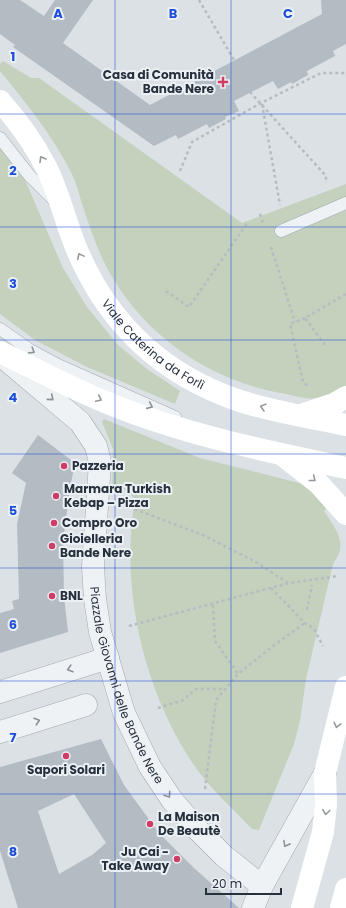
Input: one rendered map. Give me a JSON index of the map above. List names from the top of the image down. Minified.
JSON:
{"streets":{"main road":["Viale Caterina da Forlì"],"street":["Piazzale Giovanni delle Bande Nere"]},"one_way":["Piazzale Giovanni delle Bande Nere"],"places":{"health":["Casa di Comunità Bande Nere"],"other":["Pazzeria","Marmara Turkish Kebap – Pizza","Compro Oro","Gioielleria Bande Nere","BNL","Sapori Solari","La Maison De Beautè","Ju Cai - Take Away"]},"scale_bar":"20 m","grid":{"columns":["A","B","C"],"rows":["1","2","3","4","5","6","7","8"]}}
